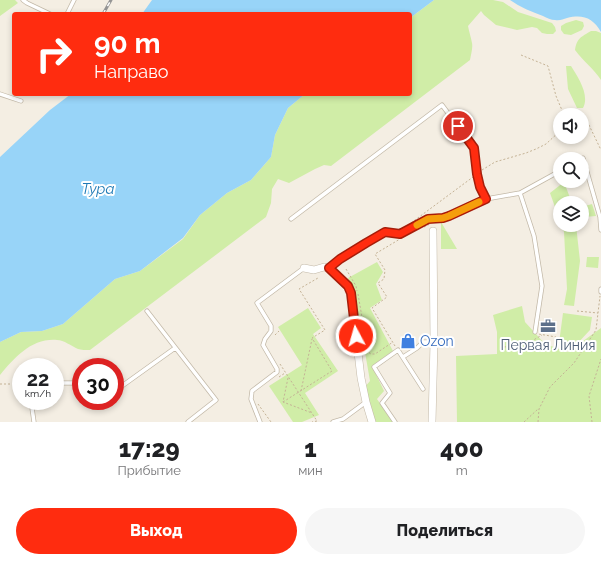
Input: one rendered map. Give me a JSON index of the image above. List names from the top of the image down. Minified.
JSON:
{"water":["Тура"],"places":{"office":["Первая Линия"],"shop":["Ozon"]},"page":{"turn":["90 m","Направо"],"speed":"22 km/h","limit":"30","eta":["17:29","Прибытие","1","мин","400","m"],"buttons":["Выход","Поделиться"]}}
